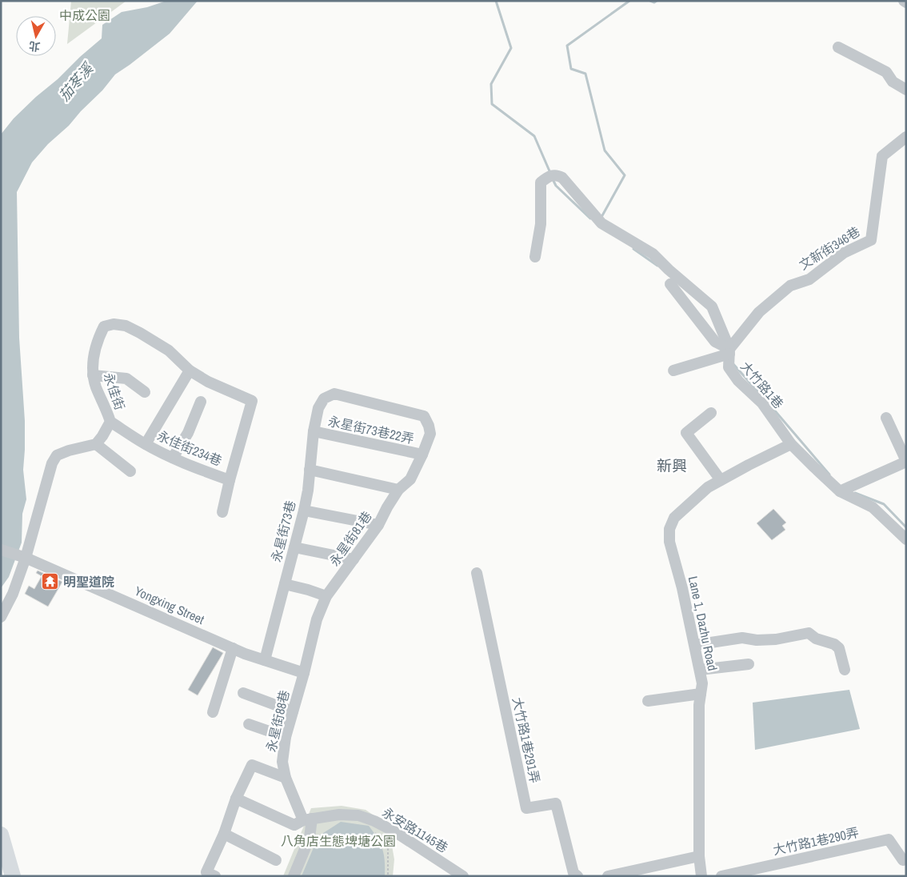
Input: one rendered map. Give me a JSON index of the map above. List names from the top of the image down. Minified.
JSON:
{"streets":{"street":["文新街346巷","大竹路1巷","永佳街","永星街73巷22弄","永佳街234巷","永星街73巷","永星街81巷","Yongxing Street","Lane 1, Dazhu Road","永星街88巷","大竹路1巷291弄","永安路1145巷","大竹路1巷290弄"]},"crossings":[["文新街346巷","大竹路1巷"],["大竹路1巷","Lane 1, Dazhu Road"],["永佳街","永佳街234巷"],["永星街73巷22弄","永星街73巷"],["永星街73巷22弄","永星街81巷"],["永星街73巷","永星街81巷"],["永星街73巷","Yongxing Street"],["永星街81巷","Yongxing Street"],["永星街81巷","永星街88巷"],["Yongxing Street","永星街88巷"],["永星街88巷","永安路1145巷"]],"districts":["新興"],"water":["茄苳溪"],"parks":["中成公園","八角店生態埤塘公園"],"places":{"temple":["明聖道院"]},"north":"bottom"}
